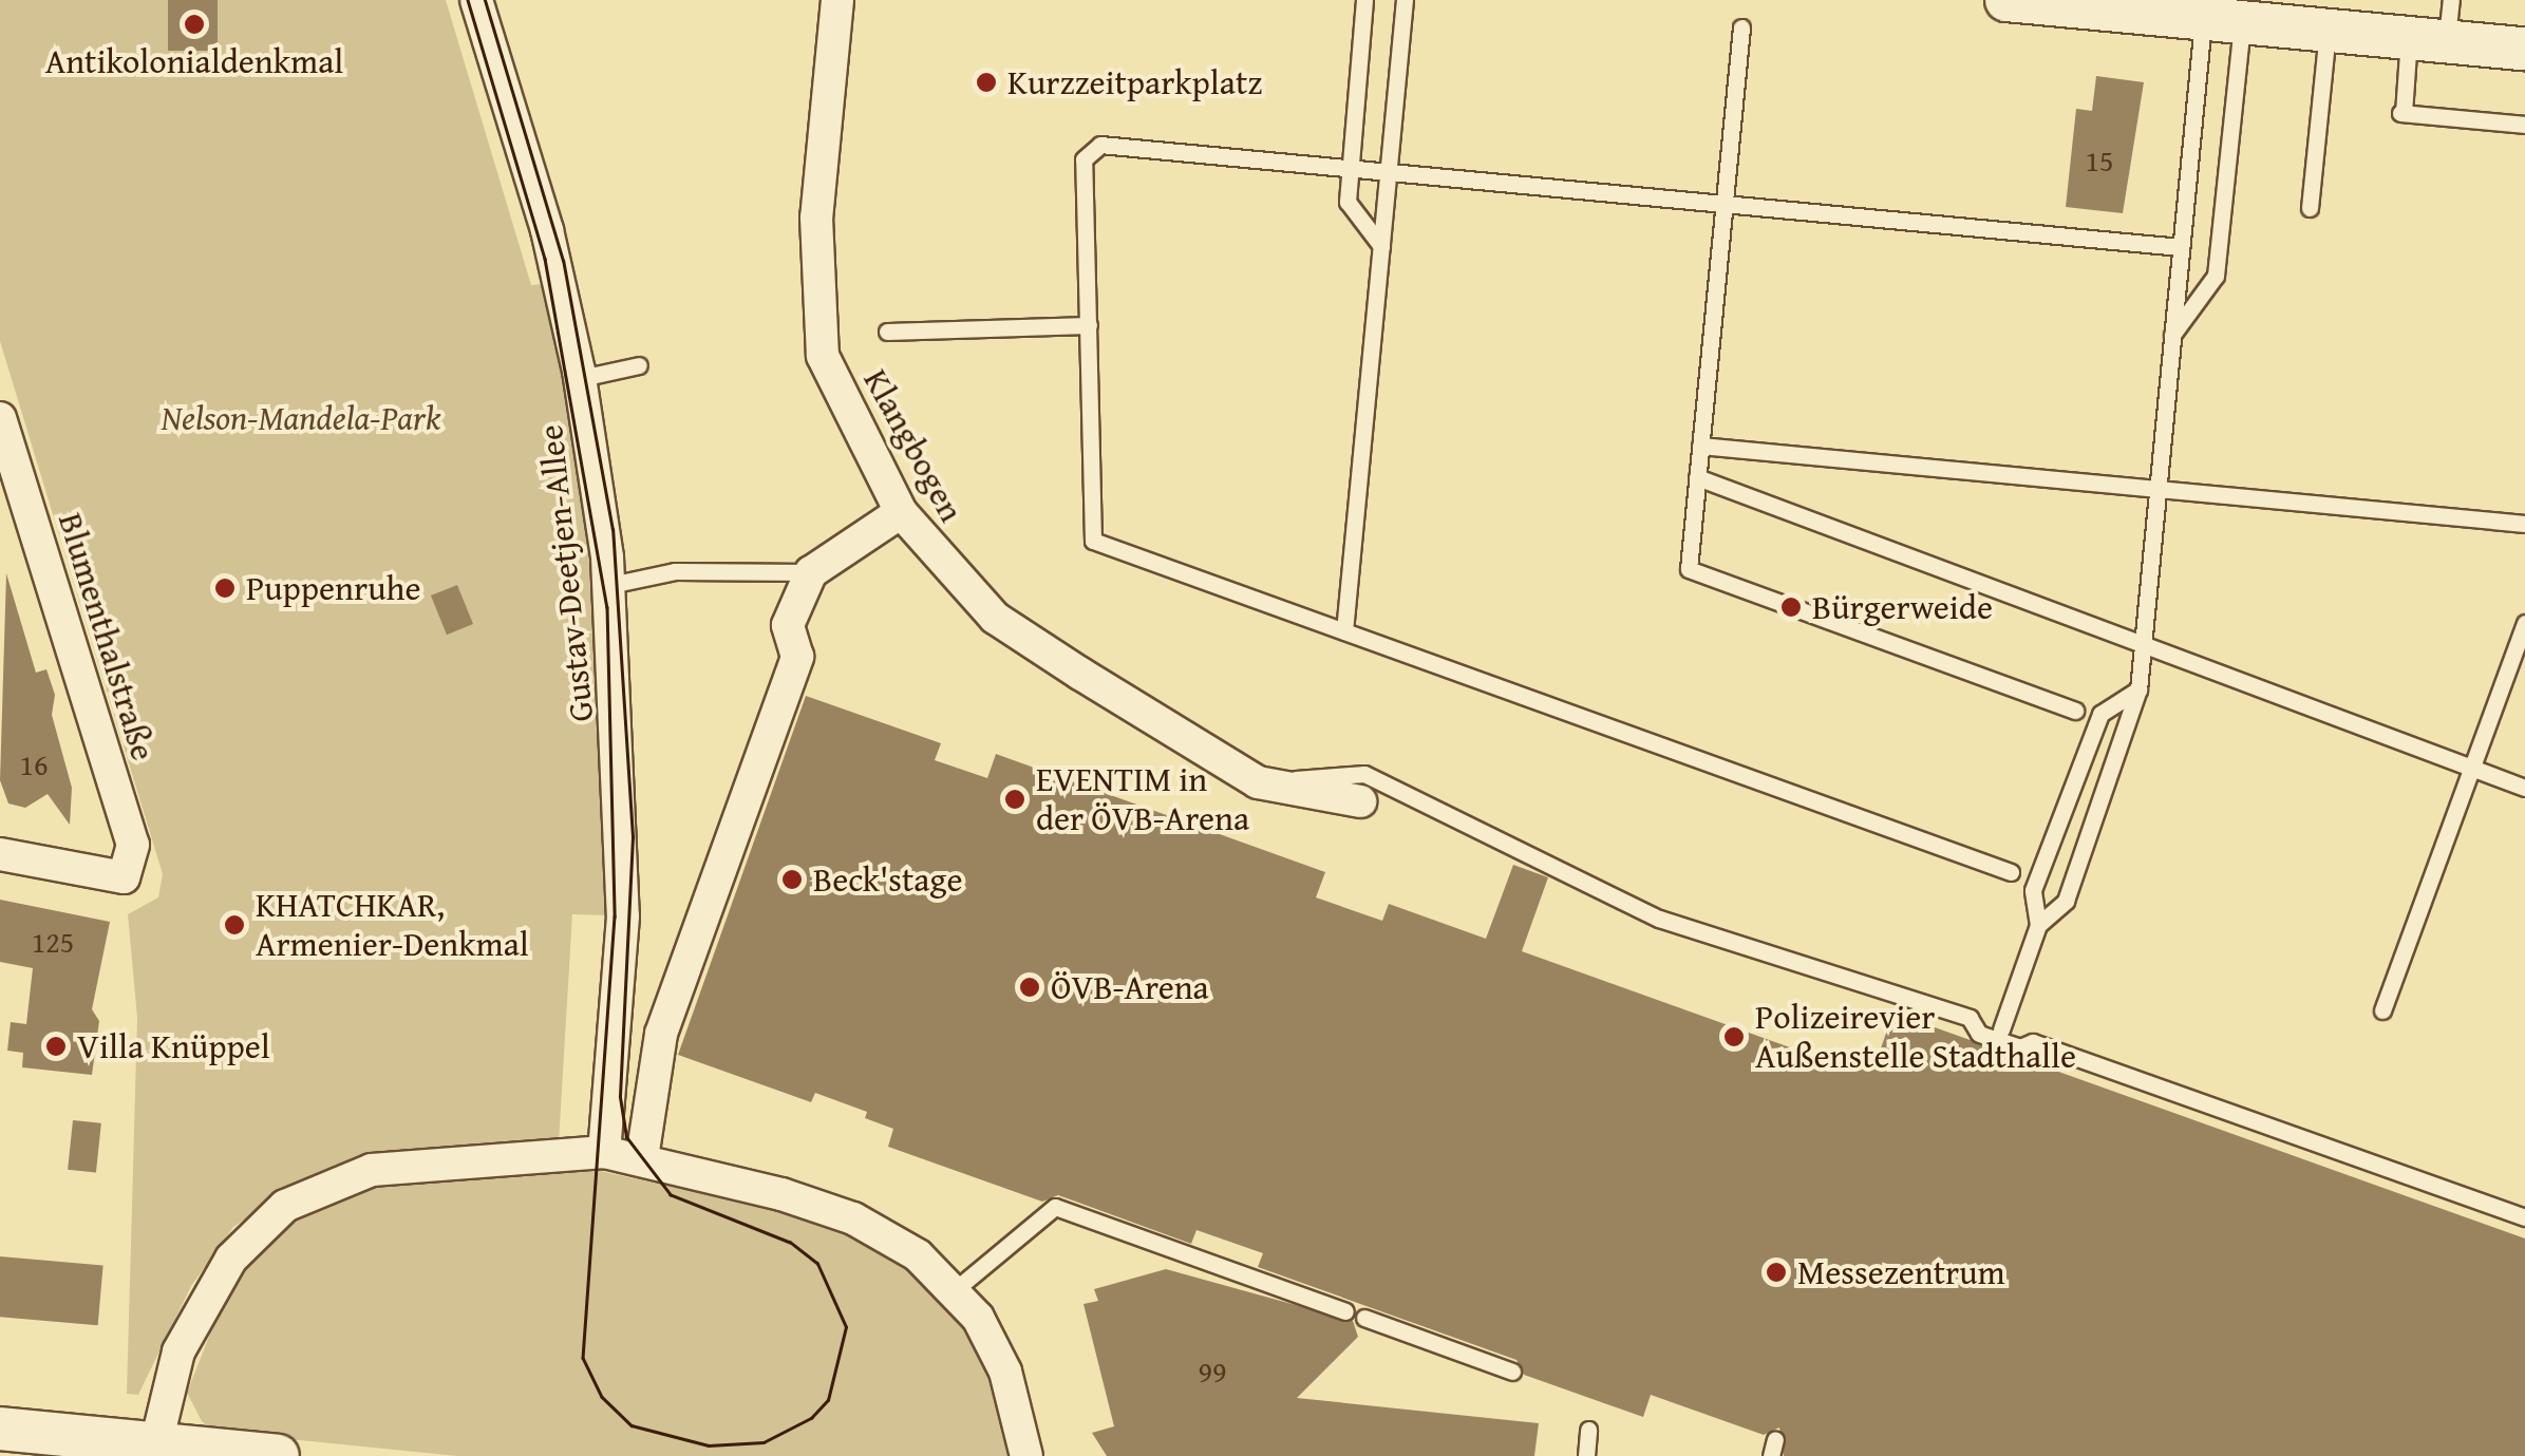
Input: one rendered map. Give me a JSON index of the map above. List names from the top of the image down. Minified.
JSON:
{"streets":{"street":["Klangbogen","Gustav-Deetjen-Allee","Blumenthalstraße"]},"parks":["Nelson-Mandela-Park"],"places":["Antikolonialdenkmal","Kurzzeitparkplatz","Puppenruhe","Bürgerweide","EVENTIM in der ÖVB-Arena","Beck'stage","KHATCHKAR, Armenier-Denkmal","ÖVB-Arena","Polizeirevier Außenstelle Stadthalle","Villa Knüppel","Messezentrum"],"house_numbers":["15","16","125","99"]}
